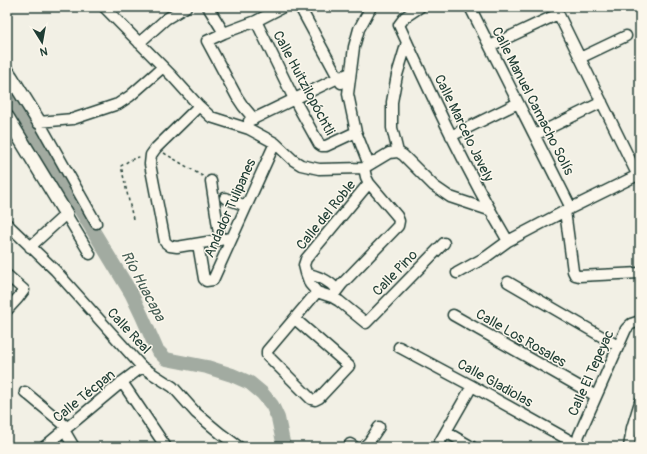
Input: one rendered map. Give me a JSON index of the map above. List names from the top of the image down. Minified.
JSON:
{"streets":{"street":["Calle Huitzilopóchtli","Calle Manuel Camacho Solís","Calle Marcelo Javely","Andador Tulipanes","Calle del Roble","Calle Pino","Calle Real","Calle Los Rosales","Calle El Tepeyac","Calle Gladiolas","Calle Técpan"]},"crossings":[["Calle Real","Calle Técpan"],["Calle Los Rosales","Calle El Tepeyac"],["Calle El Tepeyac","Calle Gladiolas"]],"water":["Río Huacapa"],"north":"bottom"}
